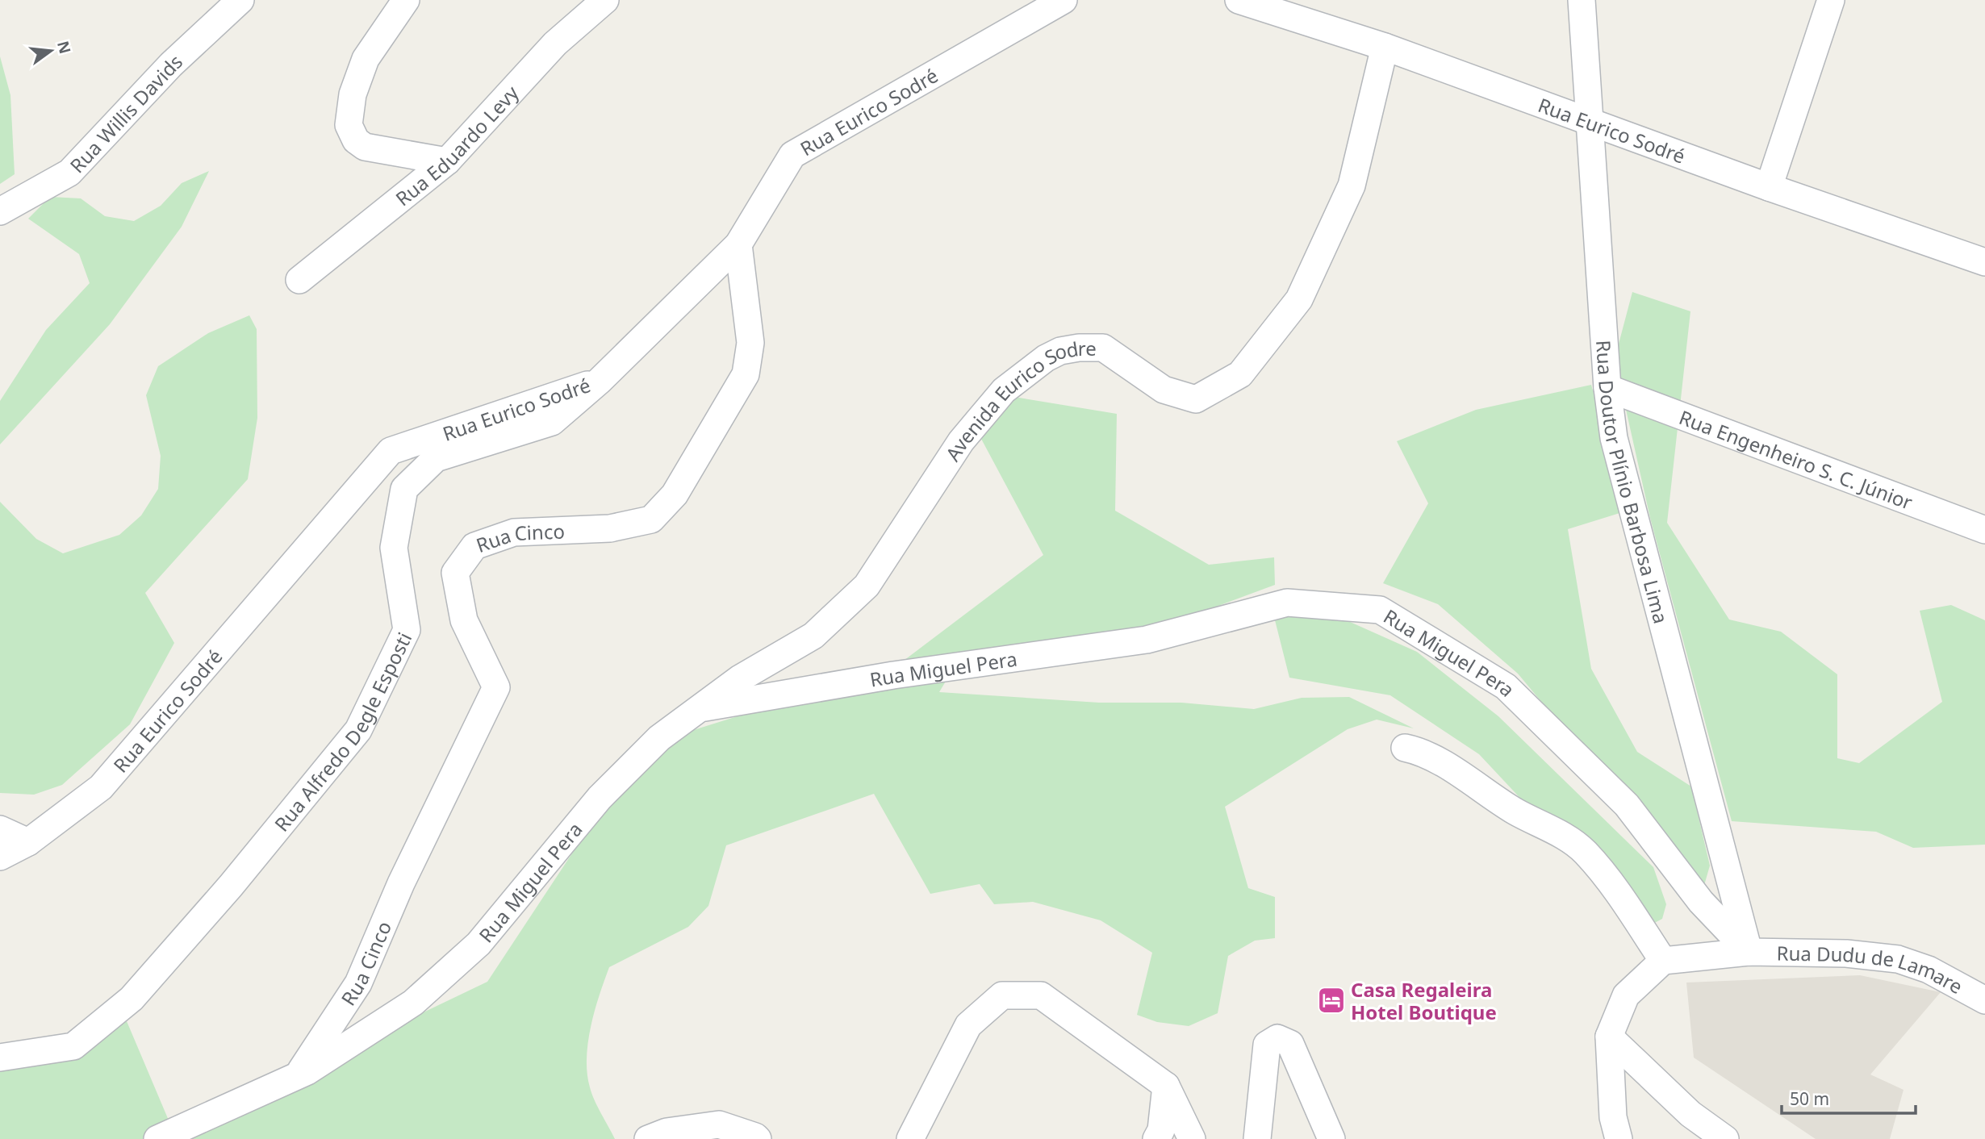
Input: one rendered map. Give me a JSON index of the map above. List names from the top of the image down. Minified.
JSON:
{"streets":{"street":["Rua Eurico Sodré","Rua Willis Davids","Rua Eduardo Levy","Avenida Eurico Sodre","Rua Engenheiro S. C. Júnior","Rua Doutor Plínio Barbosa Lima","Rua Cinco","Rua Miguel Pera","Rua Alfredo Degle Esposti","Rua Dudu de Lamare"]},"crossings":[["Rua Eurico Sodré","Avenida Eurico Sodre"],["Rua Eurico Sodré","Rua Doutor Plínio Barbosa Lima"],["Rua Eurico Sodré","Rua Cinco"],["Rua Eurico Sodré","Rua Alfredo Degle Esposti"],["Avenida Eurico Sodre","Rua Miguel Pera"],["Rua Engenheiro S. C. Júnior","Rua Doutor Plínio Barbosa Lima"],["Rua Doutor Plínio Barbosa Lima","Rua Miguel Pera"],["Rua Doutor Plínio Barbosa Lima","Rua Dudu de Lamare"],["Rua Cinco","Rua Miguel Pera"],["Rua Miguel Pera","Rua Dudu de Lamare"]],"places":{"hotel":["Casa Regaleira Hotel Boutique"]},"scale_bar":"50 m","north":"right"}
